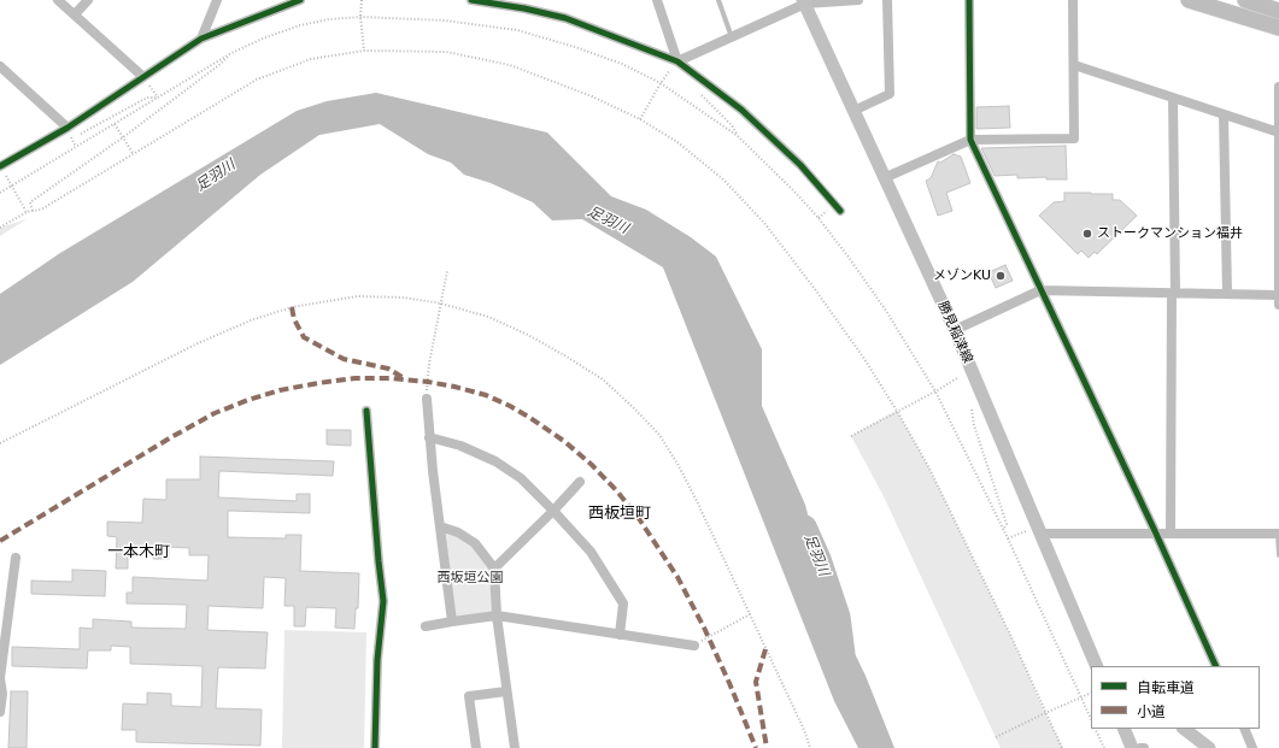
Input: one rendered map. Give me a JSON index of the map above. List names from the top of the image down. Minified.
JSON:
{"streets":{"main road":["勝見稲津線"]},"districts":["西板垣町","一本木町"],"water":["足羽川"],"parks":["西坂垣公園"],"places":["ストークマンション福井","メゾンKU"],"legend":["自転車道","小道"]}
